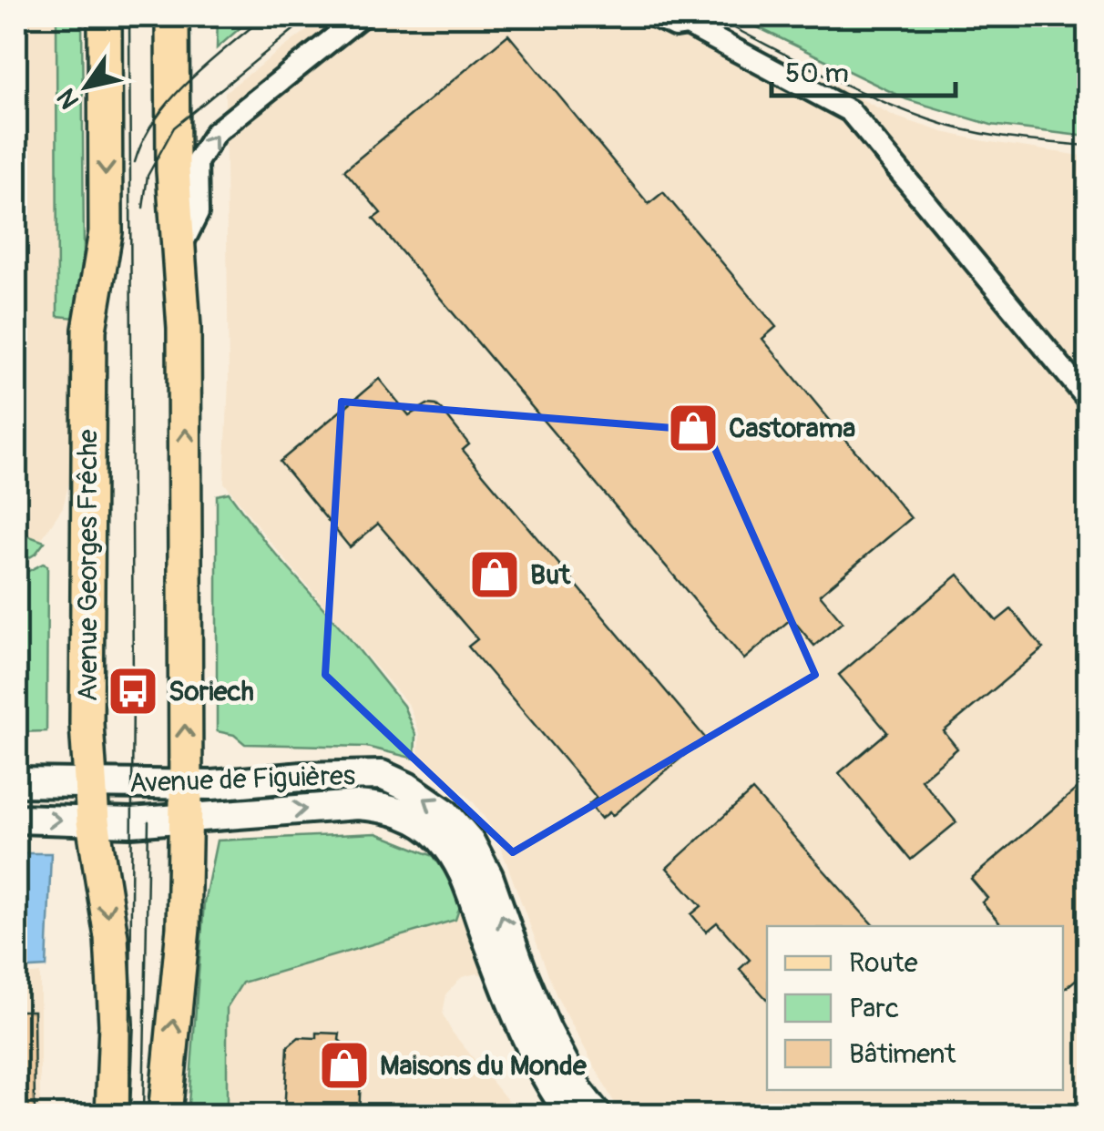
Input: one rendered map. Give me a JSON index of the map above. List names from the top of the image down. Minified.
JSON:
{"streets":{"main road":["Avenue Georges Frêche","Avenue de Figuières"]},"crossings":[["Avenue Georges Frêche","Avenue de Figuières"]],"places":{"shop":["Castorama","But","Maisons du Monde"],"bus stop":["Soriech"]},"legend":["Route","Parc","Bâtiment"],"scale_bar":"50 m","north":"bottom left"}
